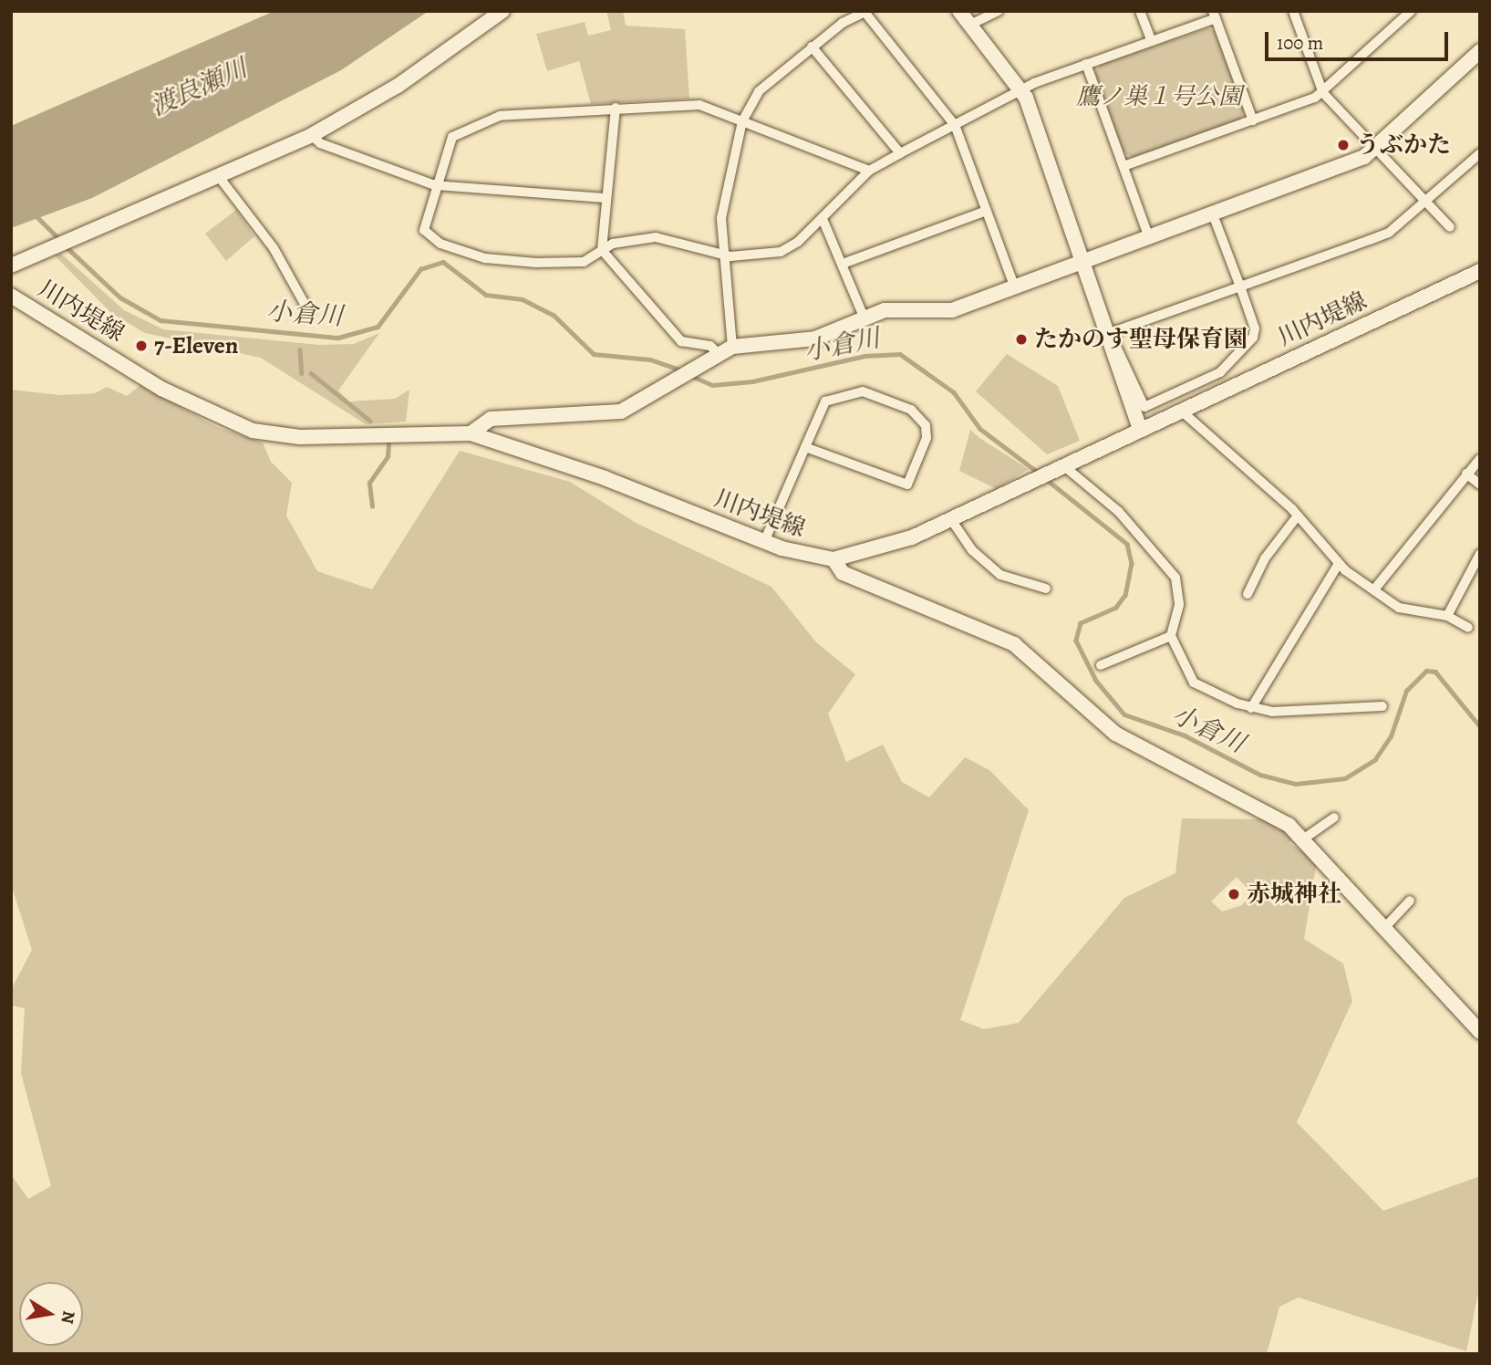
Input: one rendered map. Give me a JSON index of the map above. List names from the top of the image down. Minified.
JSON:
{"streets":{"street":["川内堤線"]},"water":["渡良瀬川","小倉川"],"parks":["鷹ノ巣１号公園"],"places":["うぶかた","たかのす聖母保育園","7-Eleven","赤城神社"],"scale_bar":"100 m","north":"right"}
